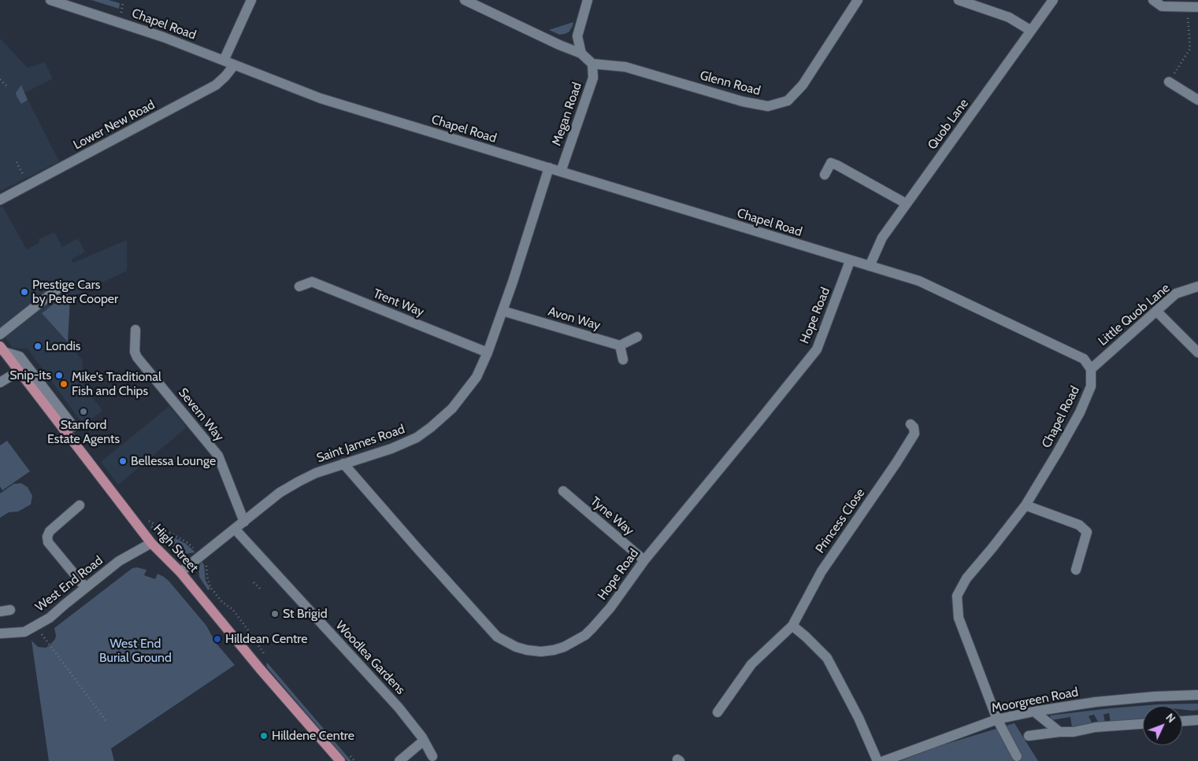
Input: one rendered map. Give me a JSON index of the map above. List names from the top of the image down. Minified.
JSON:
{"streets":{"main road":["High Street"],"street":["Chapel Road","Glenn Road","Megan Road","Quob Lane","Lower New Road","Trent Way","Little Quob Lane","Hope Road","Avon Way","Severn Way","Saint James Road","Tyne Way","Princess Close","West End Road","Woodlea Gardens","Moorgreen Road"]},"crossings":[["Chapel Road","Megan Road"],["Chapel Road","Quob Lane"],["Chapel Road","Lower New Road"],["Chapel Road","Little Quob Lane"],["Chapel Road","Hope Road"],["Chapel Road","Saint James Road"],["Chapel Road","Moorgreen Road"],["Glenn Road","Megan Road"],["Trent Way","Saint James Road"],["Hope Road","Saint James Road"],["Hope Road","Tyne Way"],["Avon Way","Saint James Road"],["Severn Way","Saint James Road"],["Saint James Road","High Street"],["Saint James Road","Woodlea Gardens"],["High Street","West End Road"]],"parks":["West End Burial Ground"],"places":["Prestige Cars by Peter Cooper","Londis","Snip-its","Mike's Traditional Fish and Chips","Stanford Estate Agents","Bellessa Lounge","St Brigid","Hilldean Centre","Hilldene Centre"],"north":"top right"}
